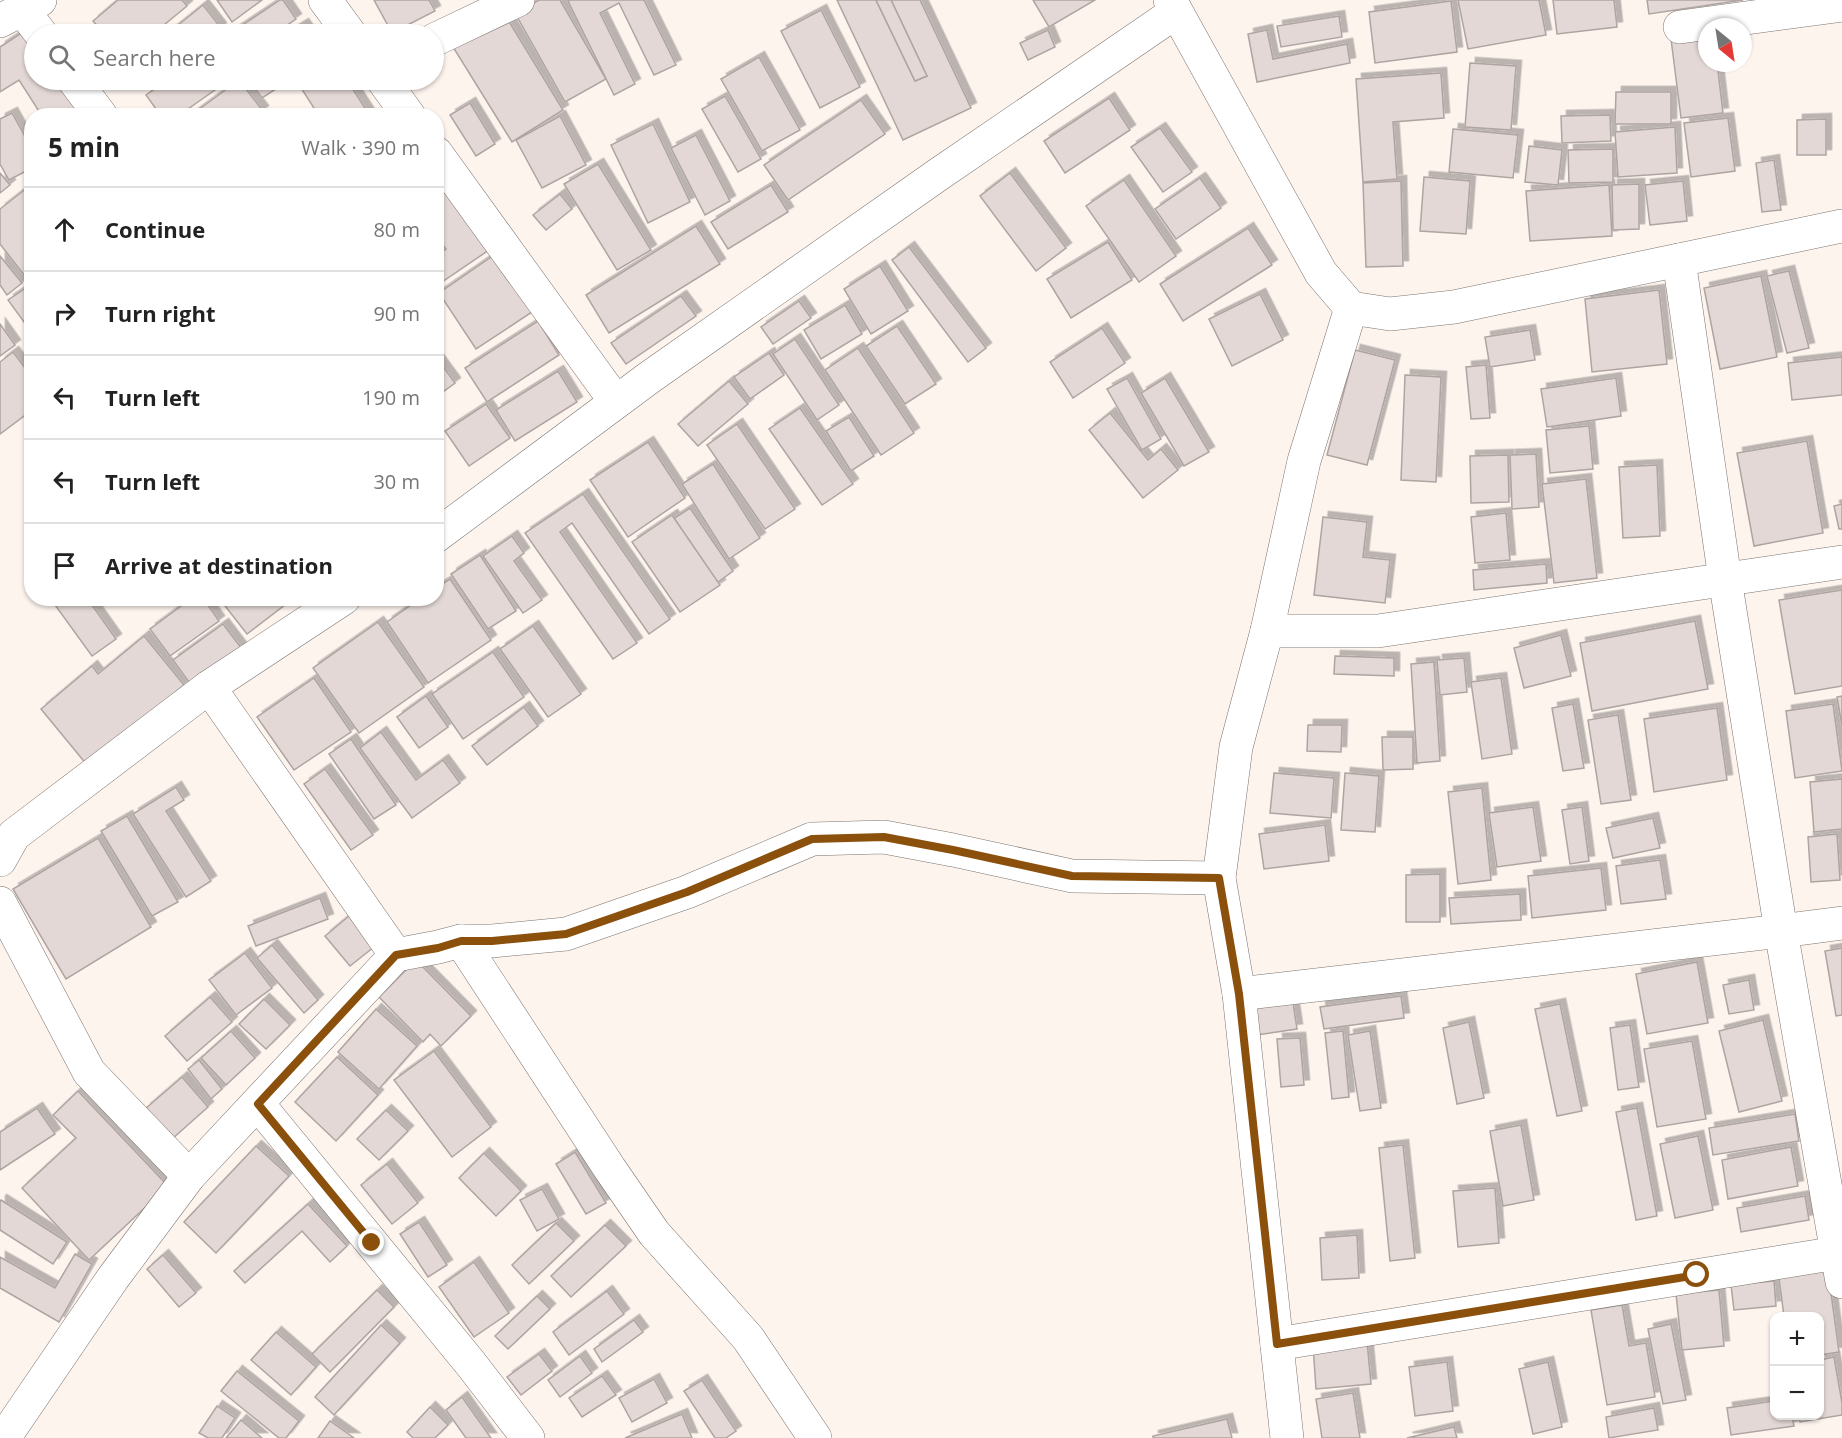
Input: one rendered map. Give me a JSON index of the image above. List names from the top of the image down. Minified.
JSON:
{"north":"bottom right","page":{"search":"Search here","heading":["5 min","Walk · 390 m"],"list":[["Continue","80 m"],["Turn right","90 m"],["Turn left","190 m"],["Turn left","30 m"],"Arrive at destination"],"map_buttons":["+","−"]}}
